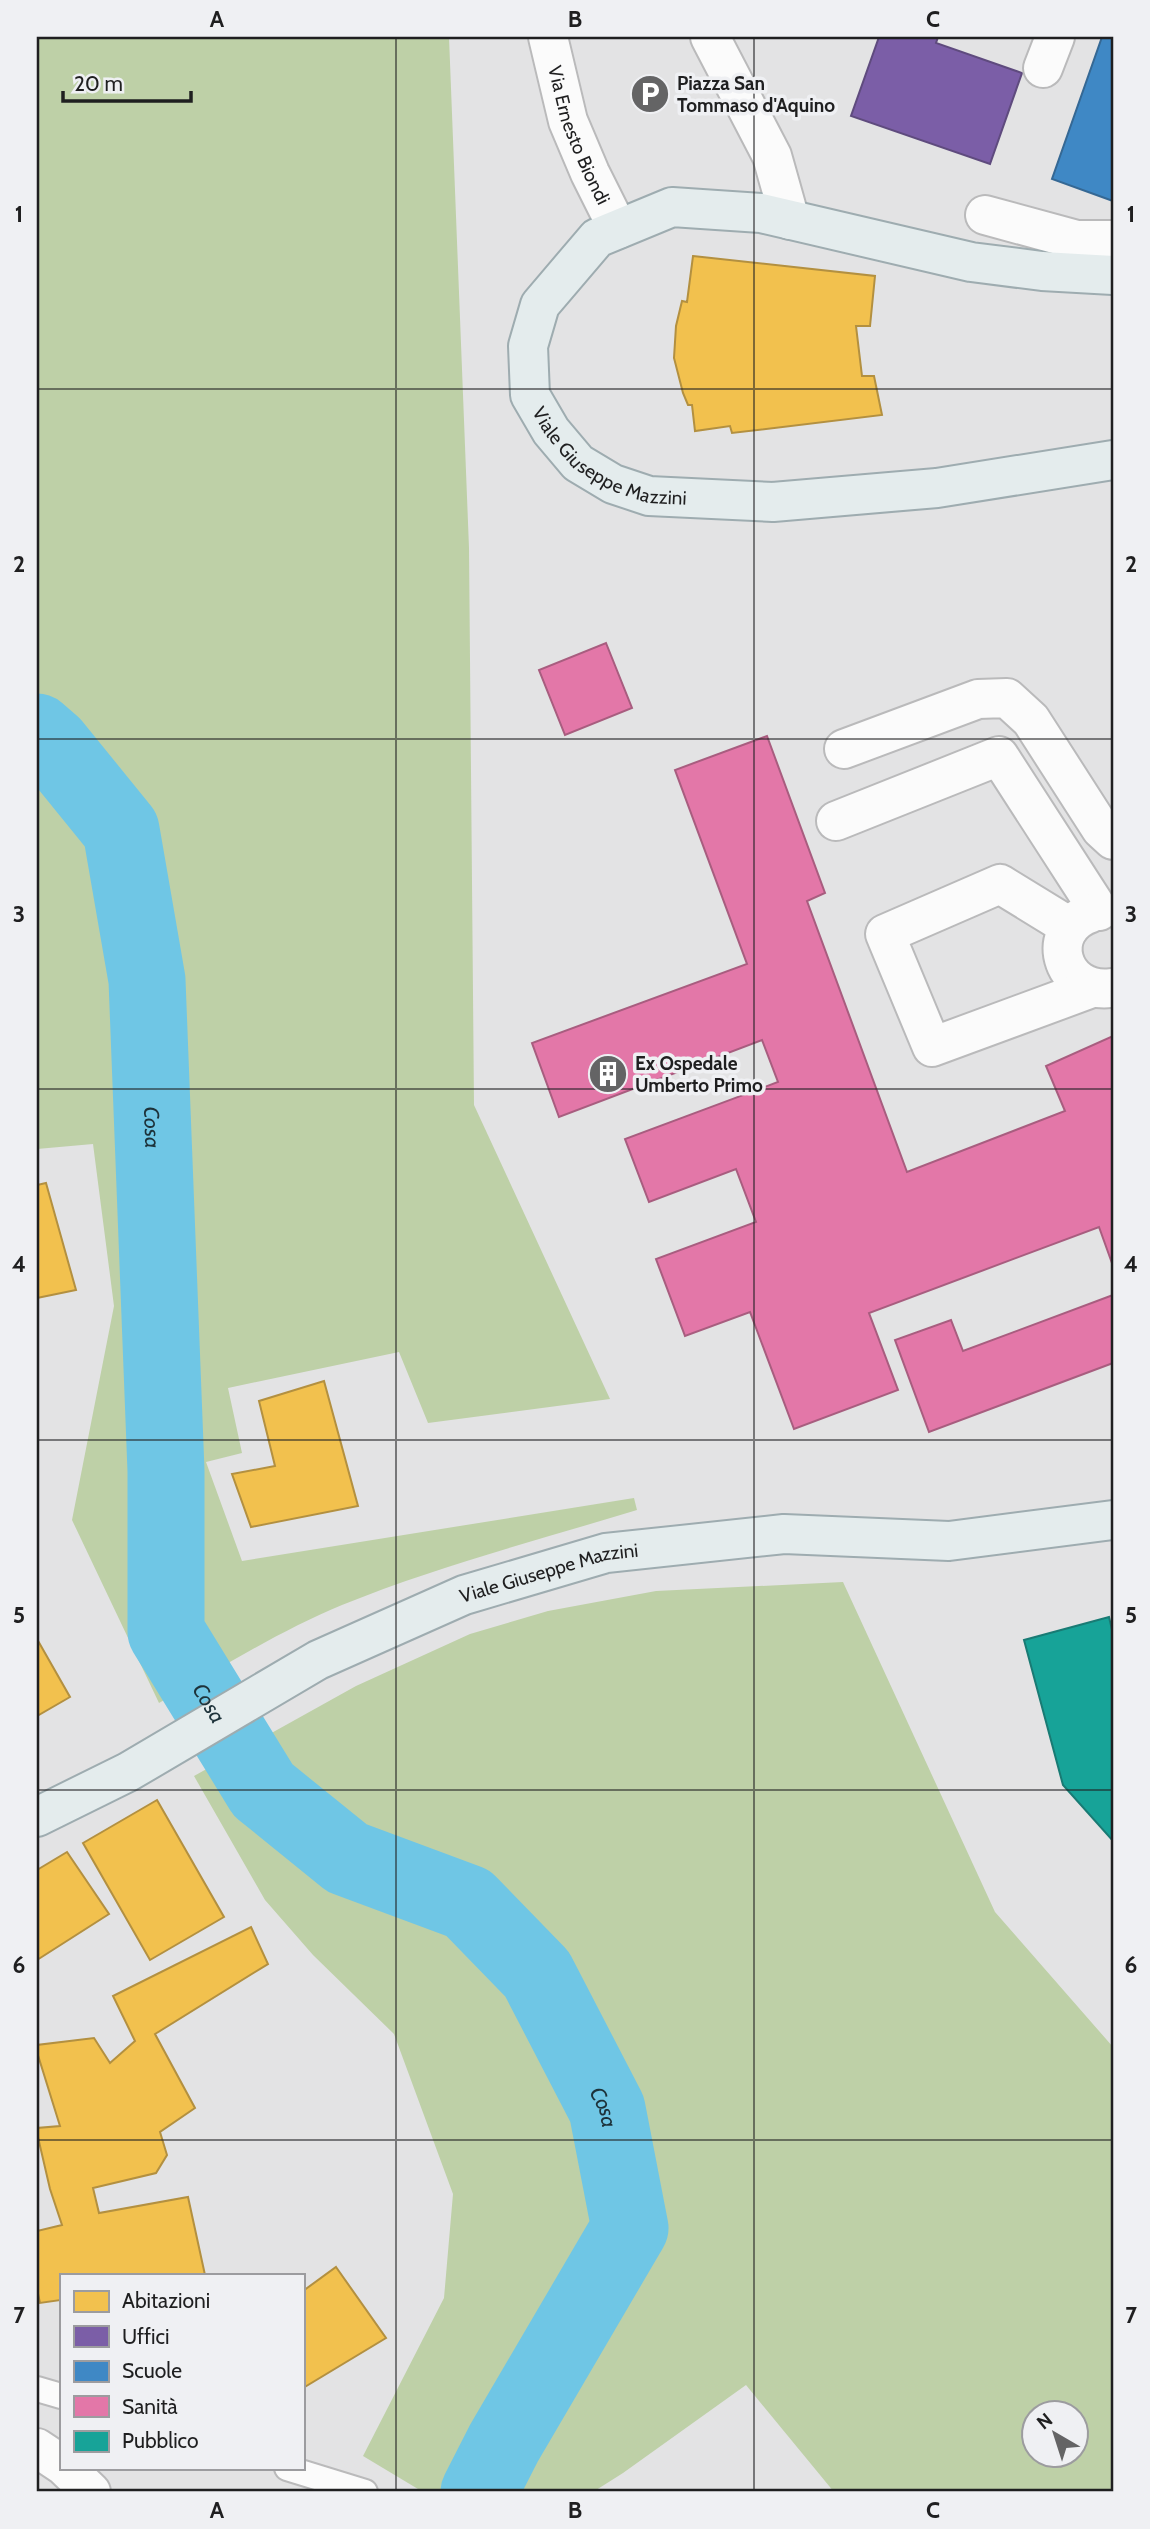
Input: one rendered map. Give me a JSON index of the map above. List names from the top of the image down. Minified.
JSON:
{"streets":{"main road":["Viale Giuseppe Mazzini"],"street":["Via Ernesto Biondi"]},"crossings":[["Via Ernesto Biondi","Viale Giuseppe Mazzini"]],"water":["Cosa"],"places":{"parking":["Piazza San Tommaso d'Aquino"],"building":["Ex Ospedale Umberto Primo"]},"legend":["Abitazioni","Uffici","Scuole","Sanità","Pubblico"],"scale_bar":"20 m","north":"top left","grid":{"columns":["A","B","C"],"rows":["1","2","3","4","5","6","7"]}}
